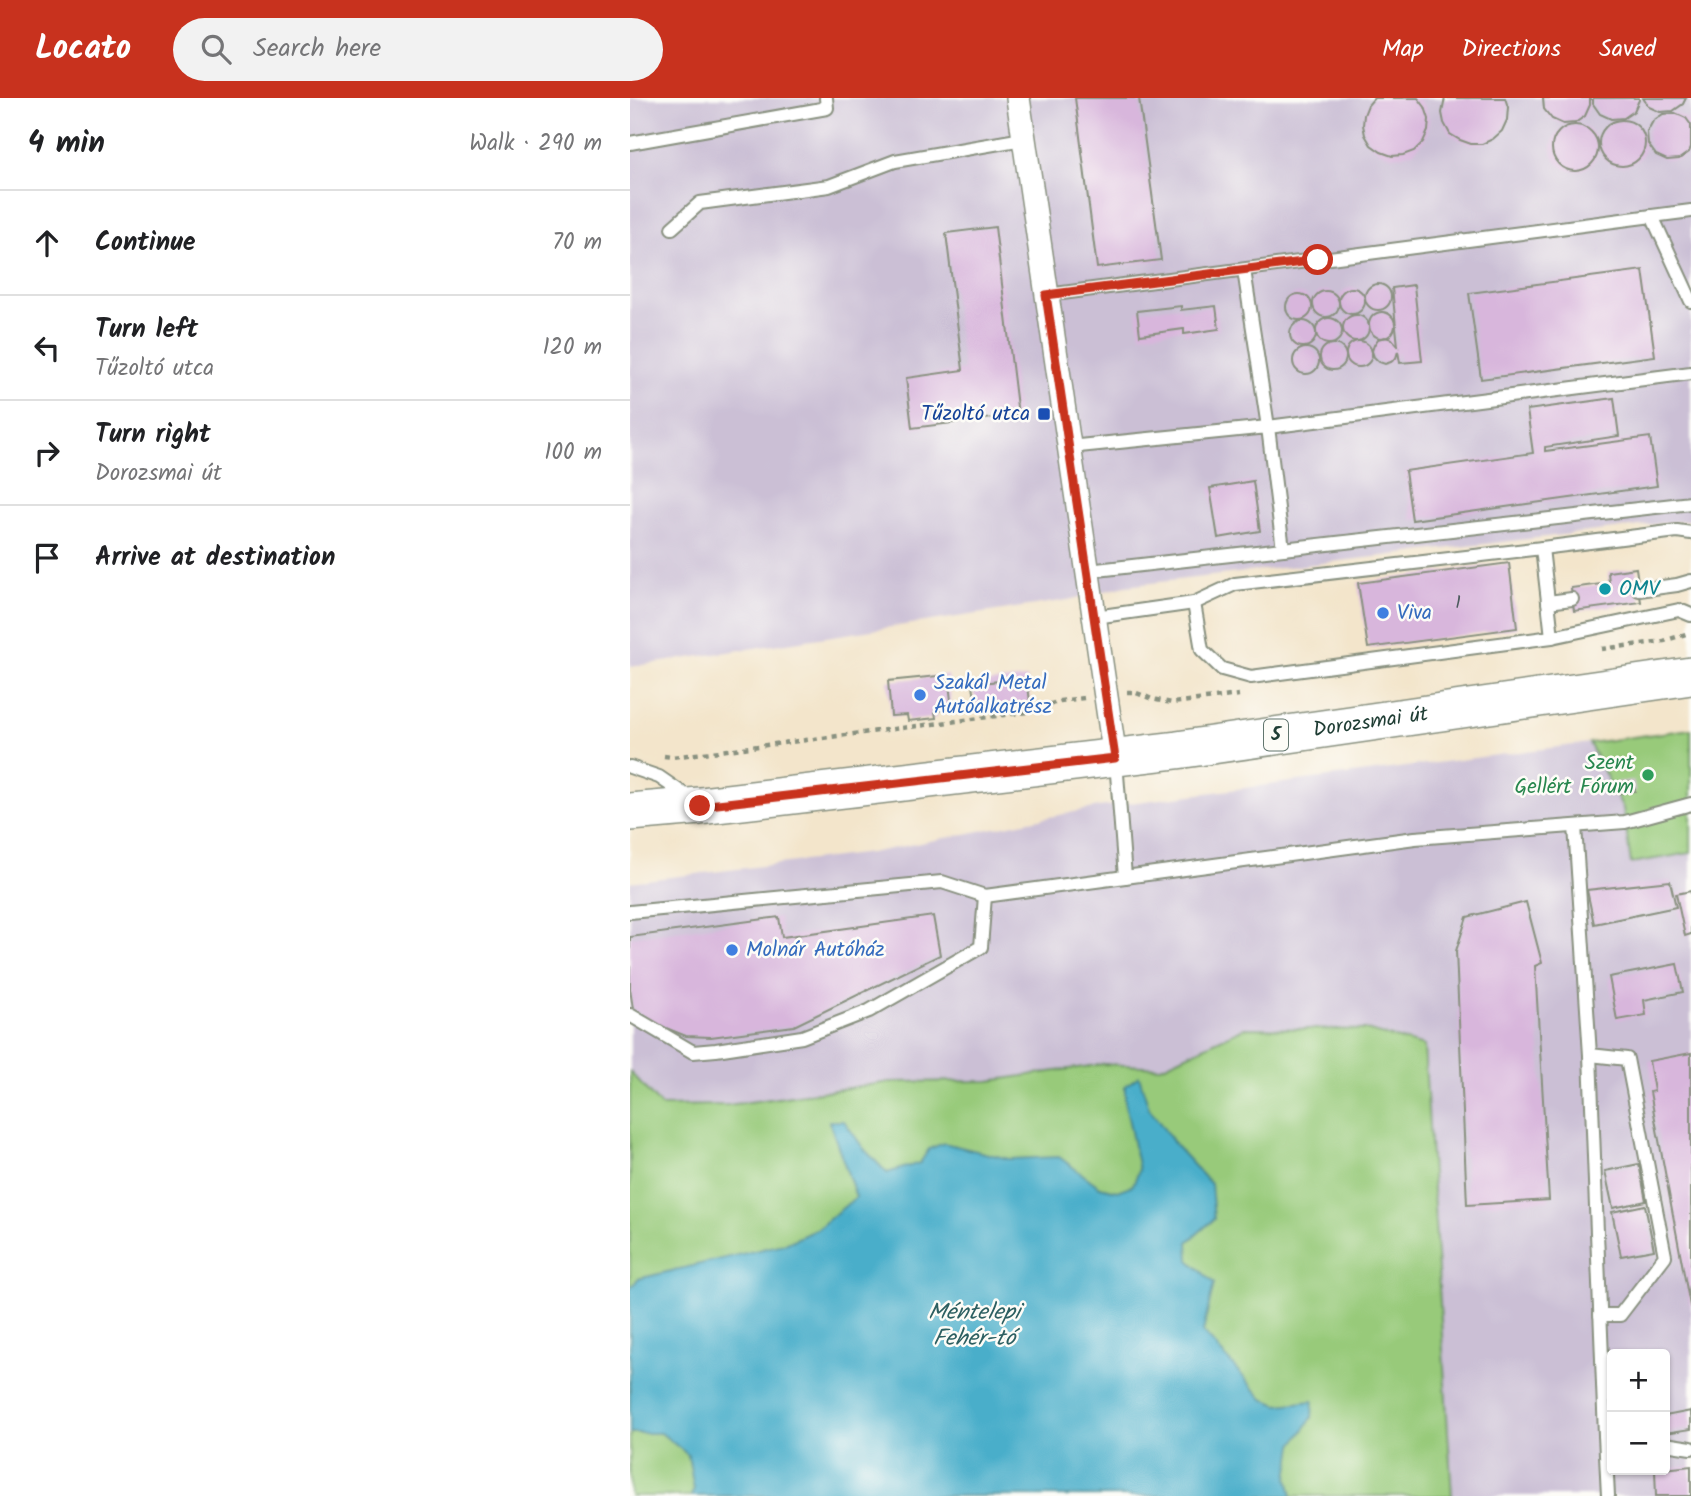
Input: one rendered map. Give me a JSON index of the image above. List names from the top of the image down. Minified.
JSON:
{"streets":{"main road":["Dorozsmai út","5"]},"water":["Méntelepi Fehér-tó"],"places":{"transit":["Tűzoltó utca"],"other":["OMV","Viva","Szakál Metal Autóalkatrész","Szent Gellért Fórum","Molnár Autóház"]},"house_numbers":["1"],"page":{"header":"Locato","search":"Search here","nav":["Map","Directions","Saved"],"heading":["4 min","Walk · 290 m"],"list":[["Continue","70 m"],["Turn left","Tűzoltó utca","120 m"],["Turn right","Dorozsmai út","100 m"],"Arrive at destination"],"map_buttons":["+","−"]}}
